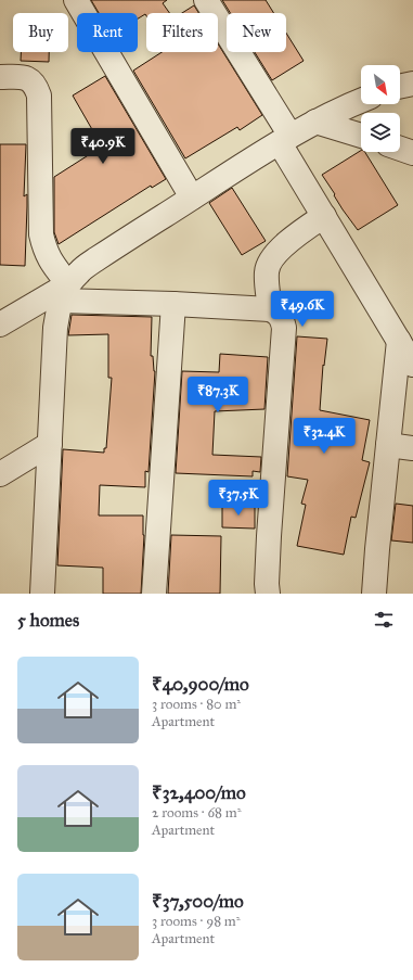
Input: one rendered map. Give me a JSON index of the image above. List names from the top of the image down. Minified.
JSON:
{"north":"bottom right","page":{"chip":["Buy","Rent","Filters","New"],"price":["₹40.9K","₹49.6K","₹87.3K","₹32.4K","₹37.5K"],"heading":"5 homes","list":[{"name":"₹40,900/mo","note":"3 rooms · 80 m² · Apartment"},{"name":"₹32,400/mo","note":"2 rooms · 68 m² · Apartment"},{"name":"₹37,500/mo","note":"3 rooms · 98 m² · Apartment"}]}}
